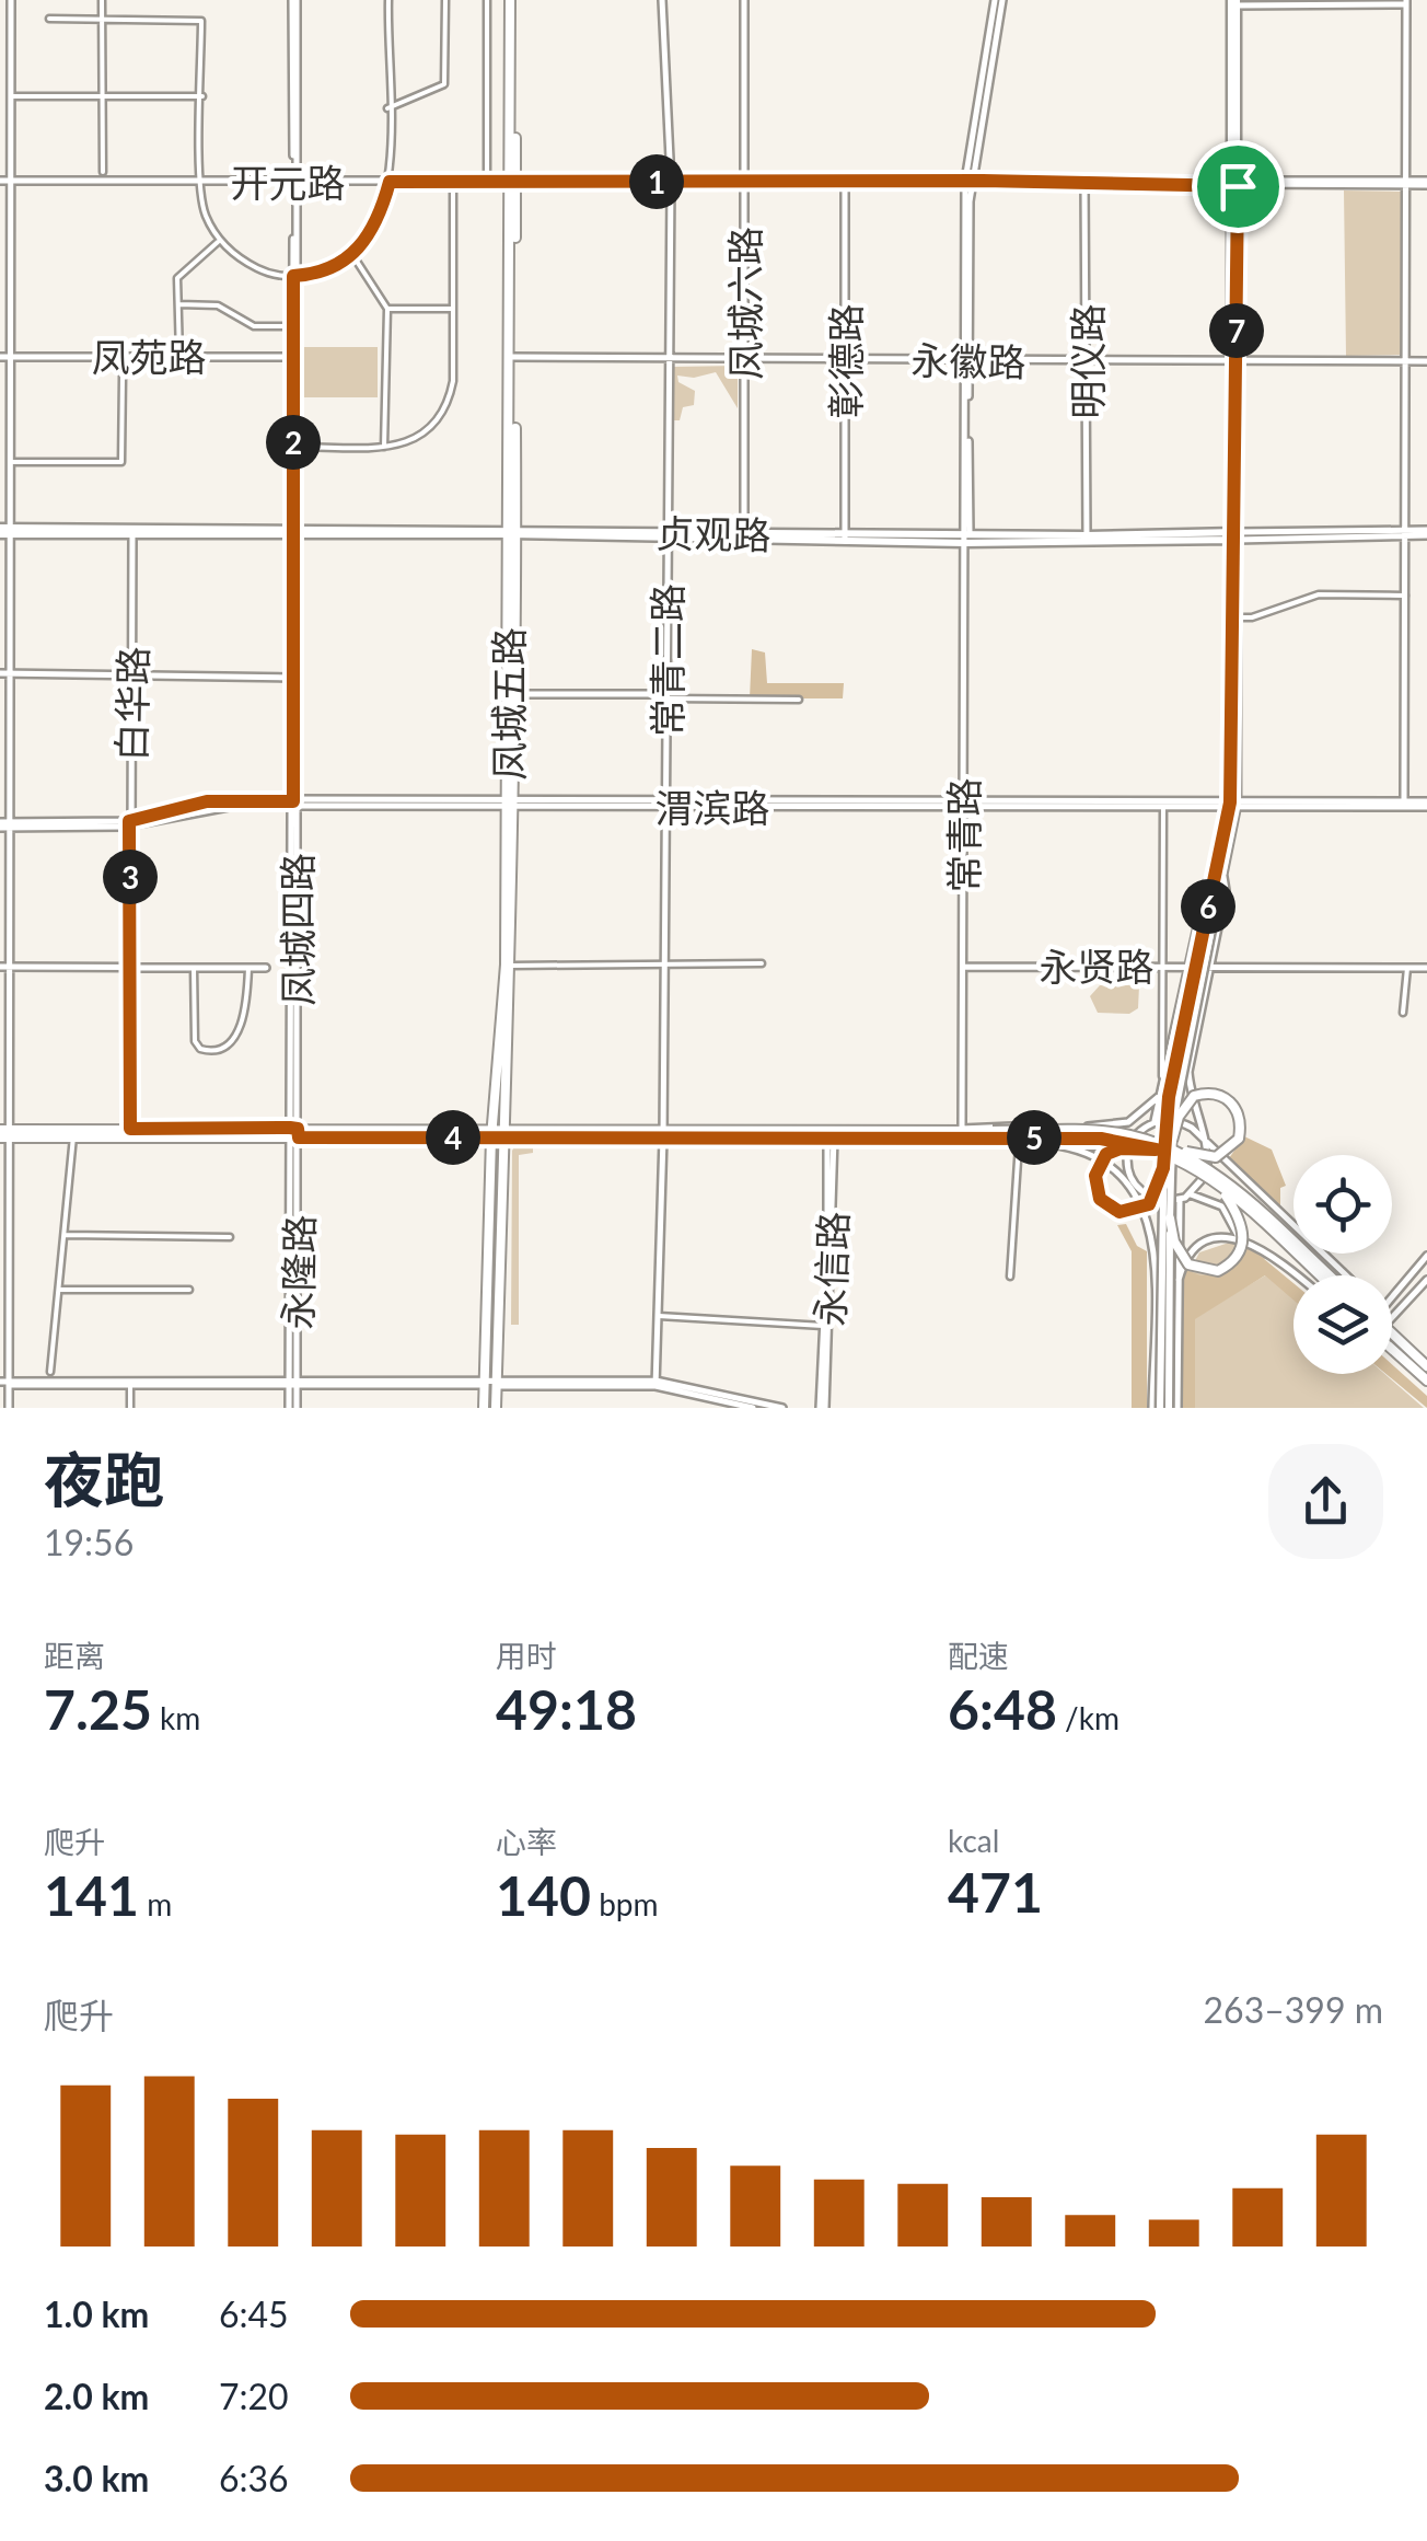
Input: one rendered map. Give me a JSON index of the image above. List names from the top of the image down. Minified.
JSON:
{"streets":{"main road":["贞观路","凤城五路"],"street":["开元路","凤城六路","凤苑路","永徽路","彰德路","明仪路","常青二路","白华路","渭滨路","常青路","凤城四路","永贤路","永信路","永隆路"]},"crossings":[["开元路","凤城六路"],["开元路","彰德路"],["开元路","明仪路"],["开元路","常青二路"],["开元路","凤城五路"],["开元路","常青路"],["开元路","凤城四路"],["凤城六路","永徽路"],["凤城六路","贞观路"],["凤苑路","凤城四路"],["永徽路","彰德路"],["永徽路","明仪路"],["永徽路","常青二路"],["永徽路","凤城五路"],["永徽路","常青路"],["彰德路","贞观路"],["明仪路","贞观路"],["贞观路","常青二路"],["贞观路","白华路"],["贞观路","凤城五路"],["贞观路","常青路"],["贞观路","凤城四路"],["常青二路","渭滨路"],["白华路","渭滨路"],["凤城五路","渭滨路"],["渭滨路","常青路"],["渭滨路","凤城四路"],["常青路","永贤路"],["凤城四路","永隆路"]],"page":{"pins":["1","7","2","3","6","4","5"],"heading":["夜跑","19:56"],"stats":[["距离","7.25 km"],["用时","49:18"],["配速","6:48 /km"],["爬升","141 m"],["心率","140 bpm"],["kcal","471"]],"chart":["爬升","263–399 m"],"list":[{"name":"1.0 km","note":"6:45"},{"name":"2.0 km","note":"7:20"},{"name":"3.0 km","note":"6:36"}]}}
